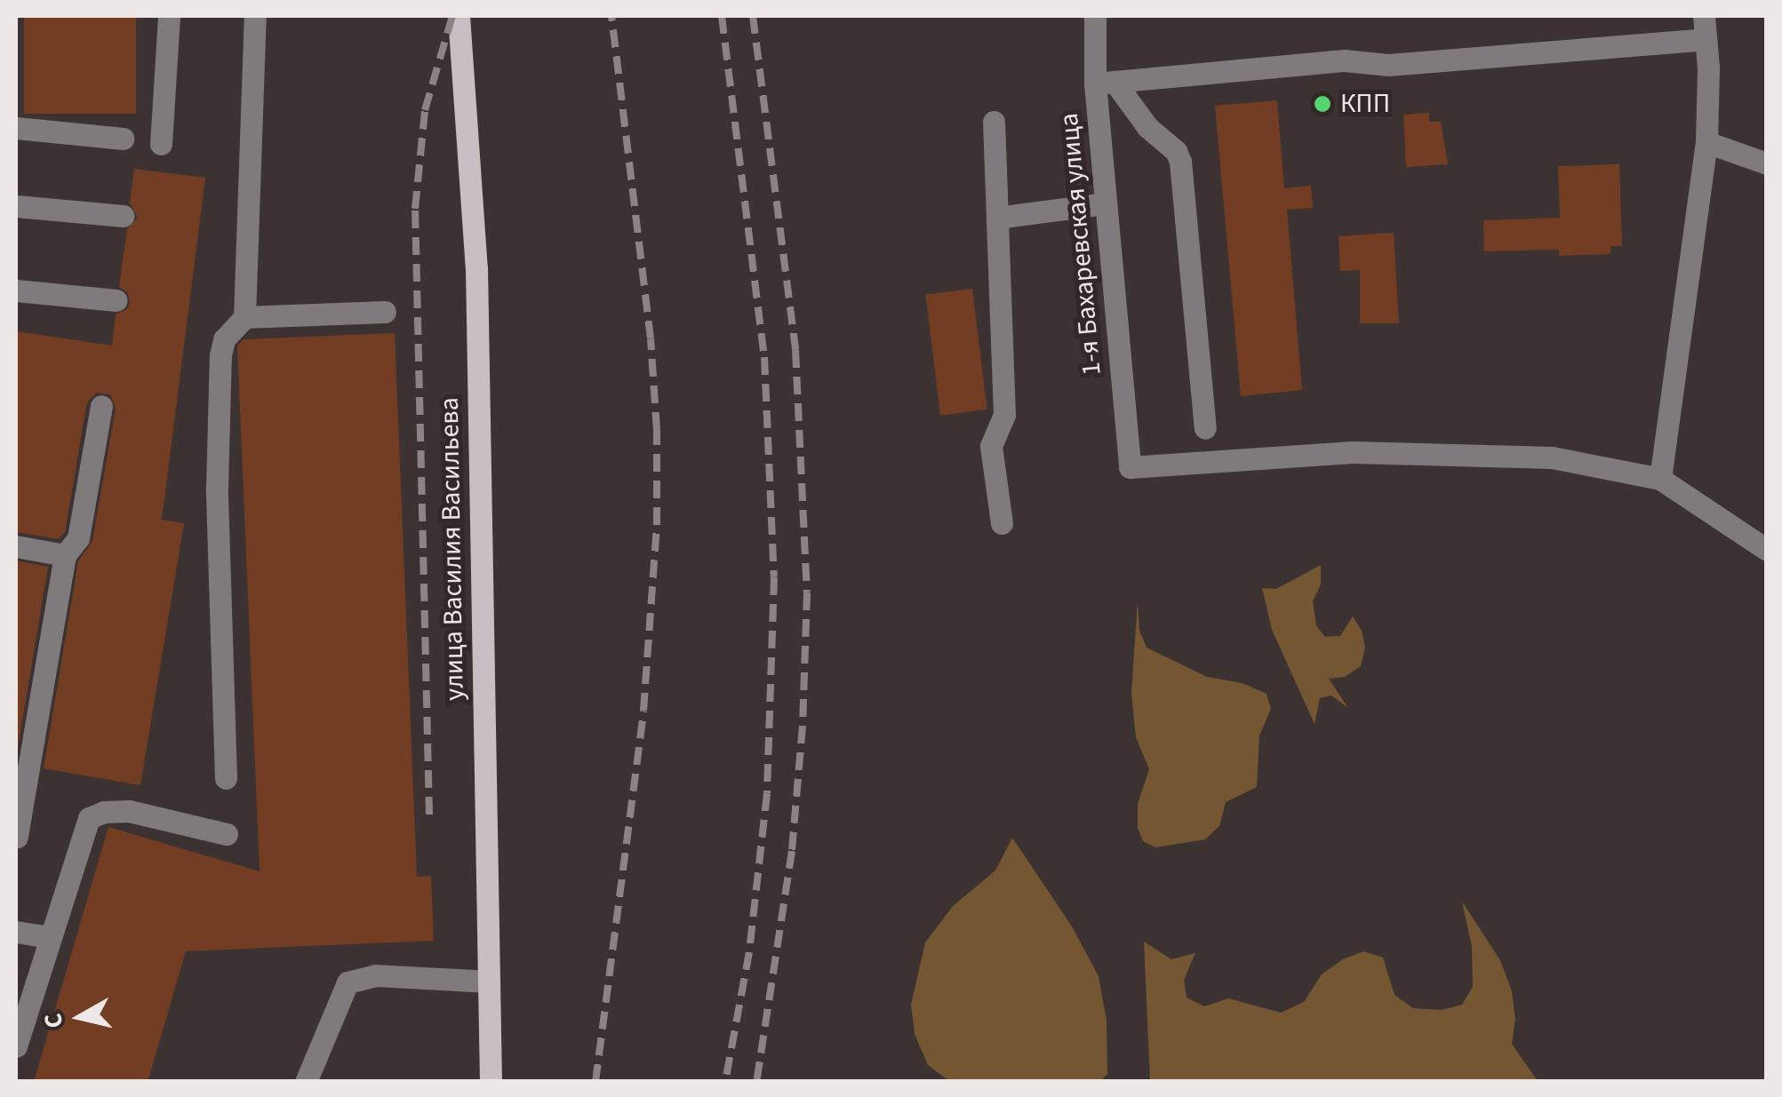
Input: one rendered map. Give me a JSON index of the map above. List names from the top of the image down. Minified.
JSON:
{"streets":{"main road":["улица Василия Васильева"],"street":["1-я Бахаревская улица"]},"places":["КПП"],"north":"left"}
